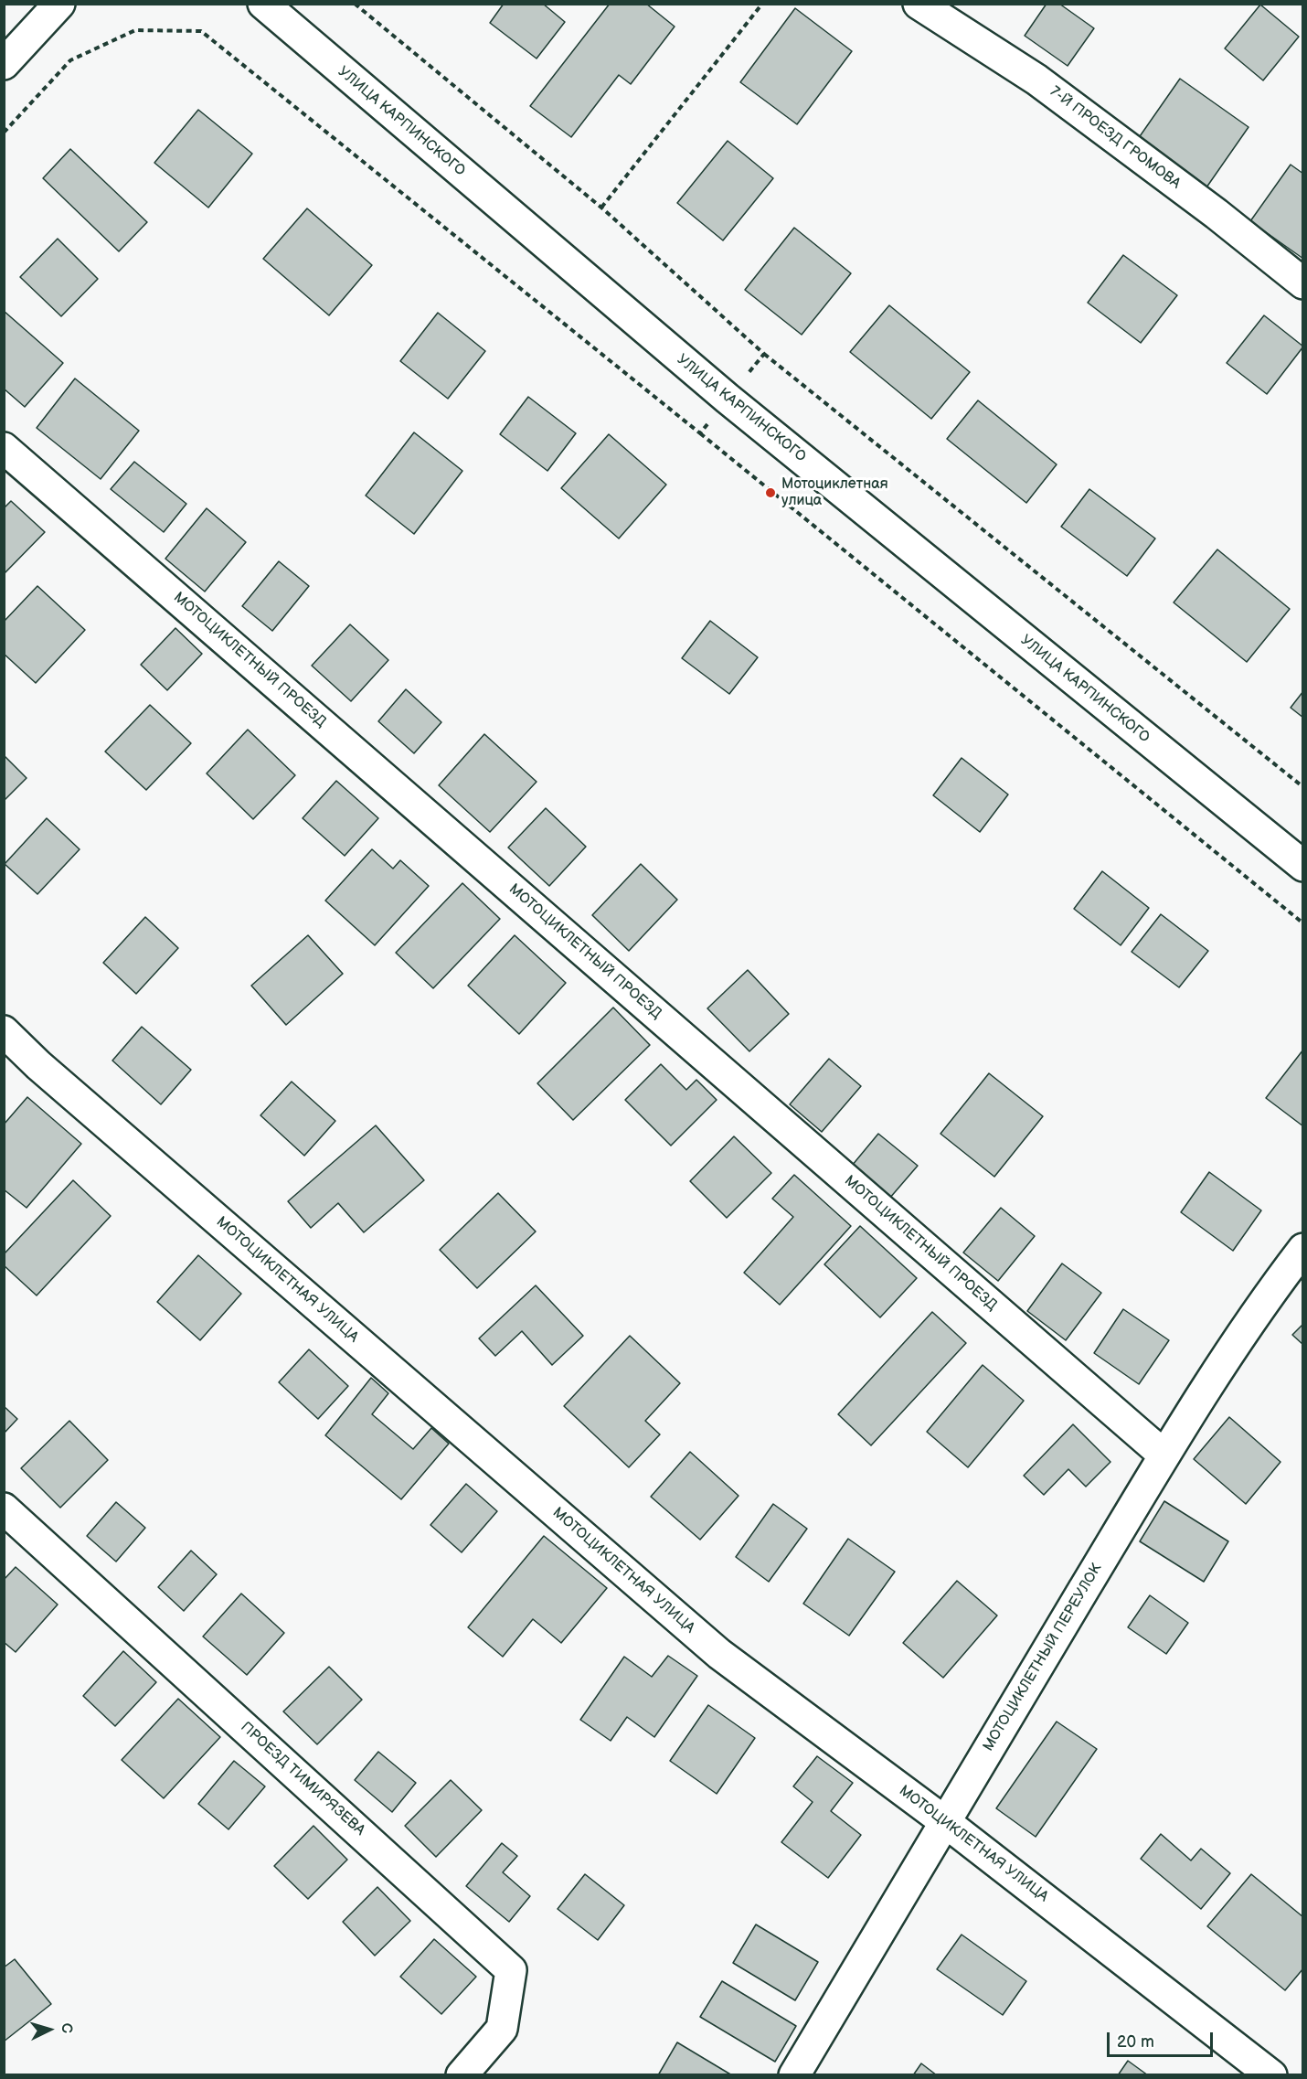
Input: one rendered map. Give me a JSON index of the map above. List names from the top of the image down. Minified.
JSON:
{"streets":{"street":["УЛИЦА КАРПИНСКОГО","7-Й ПРОЕЗД ГРОМОВА","МОТОЦИКЛЕТНЫЙ ПРОЕЗД","МОТОЦИКЛЕТНАЯ УЛИЦА","МОТОЦИКЛЕТНЫЙ ПЕРЕУЛОК","ПРОЕЗД ТИМИРЯЗЕВА"]},"crossings":[["МОТОЦИКЛЕТНЫЙ ПРОЕЗД","МОТОЦИКЛЕТНЫЙ ПЕРЕУЛОК"],["МОТОЦИКЛЕТНАЯ УЛИЦА","МОТОЦИКЛЕТНЫЙ ПЕРЕУЛОК"]],"places":["Мотоциклетная улица"],"scale_bar":"20 m","north":"right"}
